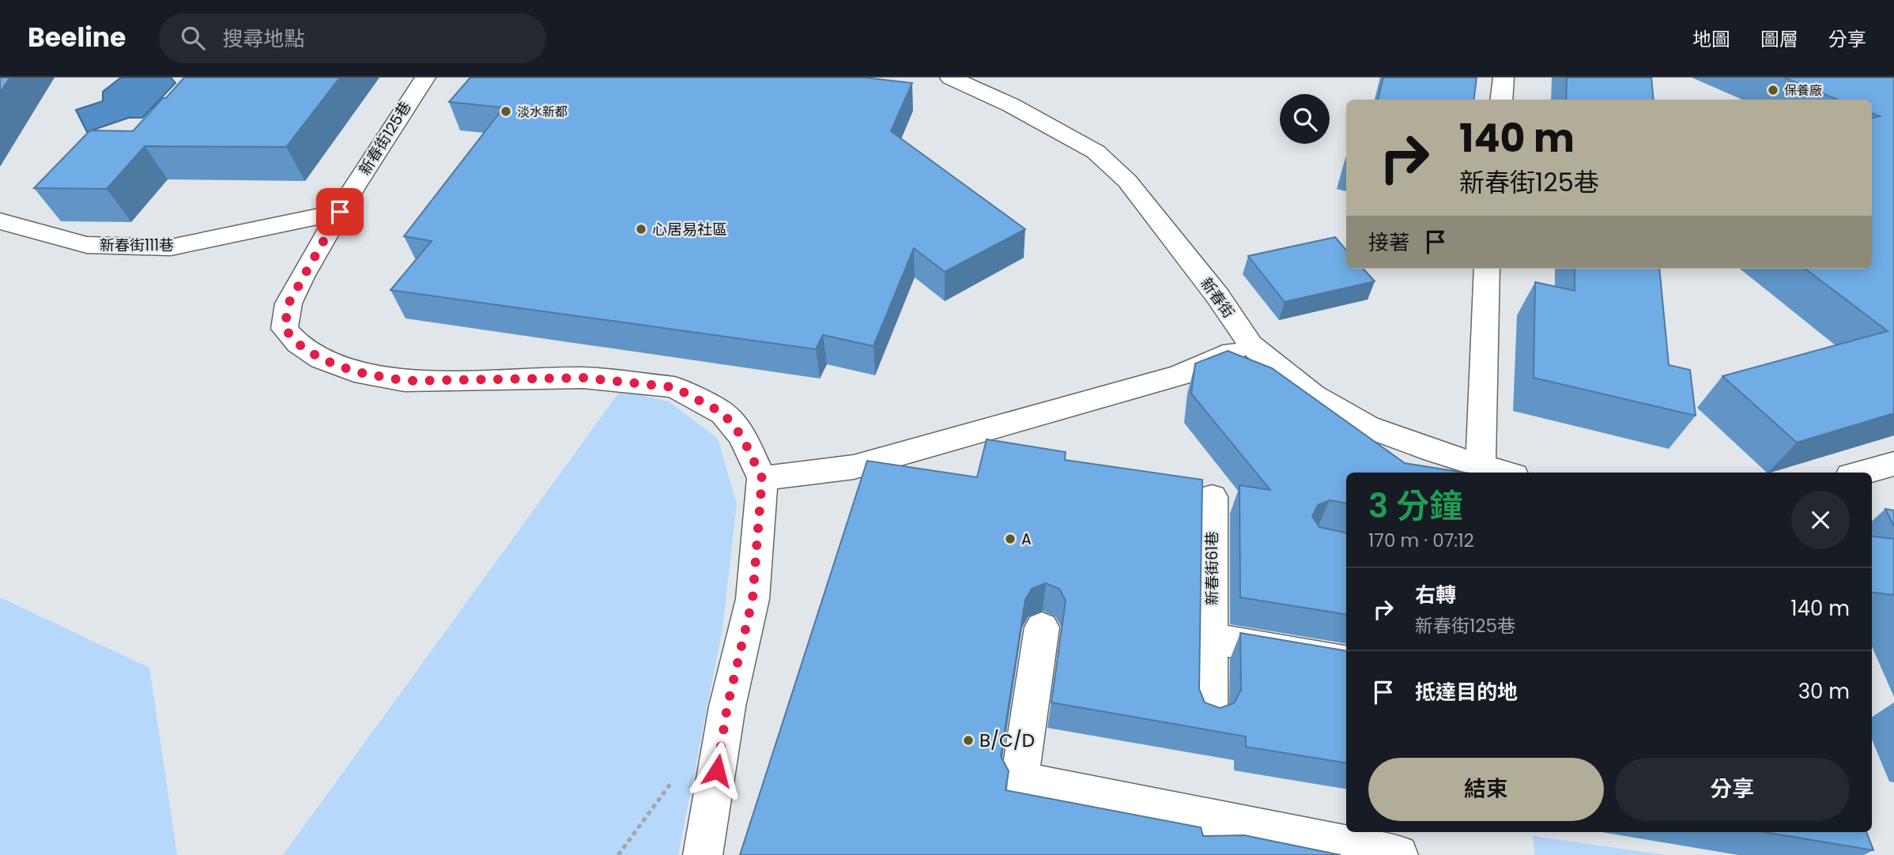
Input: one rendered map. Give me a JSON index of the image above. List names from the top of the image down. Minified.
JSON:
{"streets":{"street":["新春街125巷","新春街111巷","新春街","新春街61巷"]},"crossings":[["新春街125巷","新春街111巷"]],"places":["保養廠","淡水新都","心居易社區","A","B/C/D"],"page":{"header":"Beeline","search":"搜尋地點","nav":["地圖","圖層","分享"],"turn":["140 m","新春街125巷"],"then":"接著","heading":["3 分鐘","170 m · 07:12"],"list":[{"name":"右轉","note":"新春街125巷","value":"140 m"},{"name":"抵達目的地","value":"30 m"}],"buttons":["結束","分享"]}}
